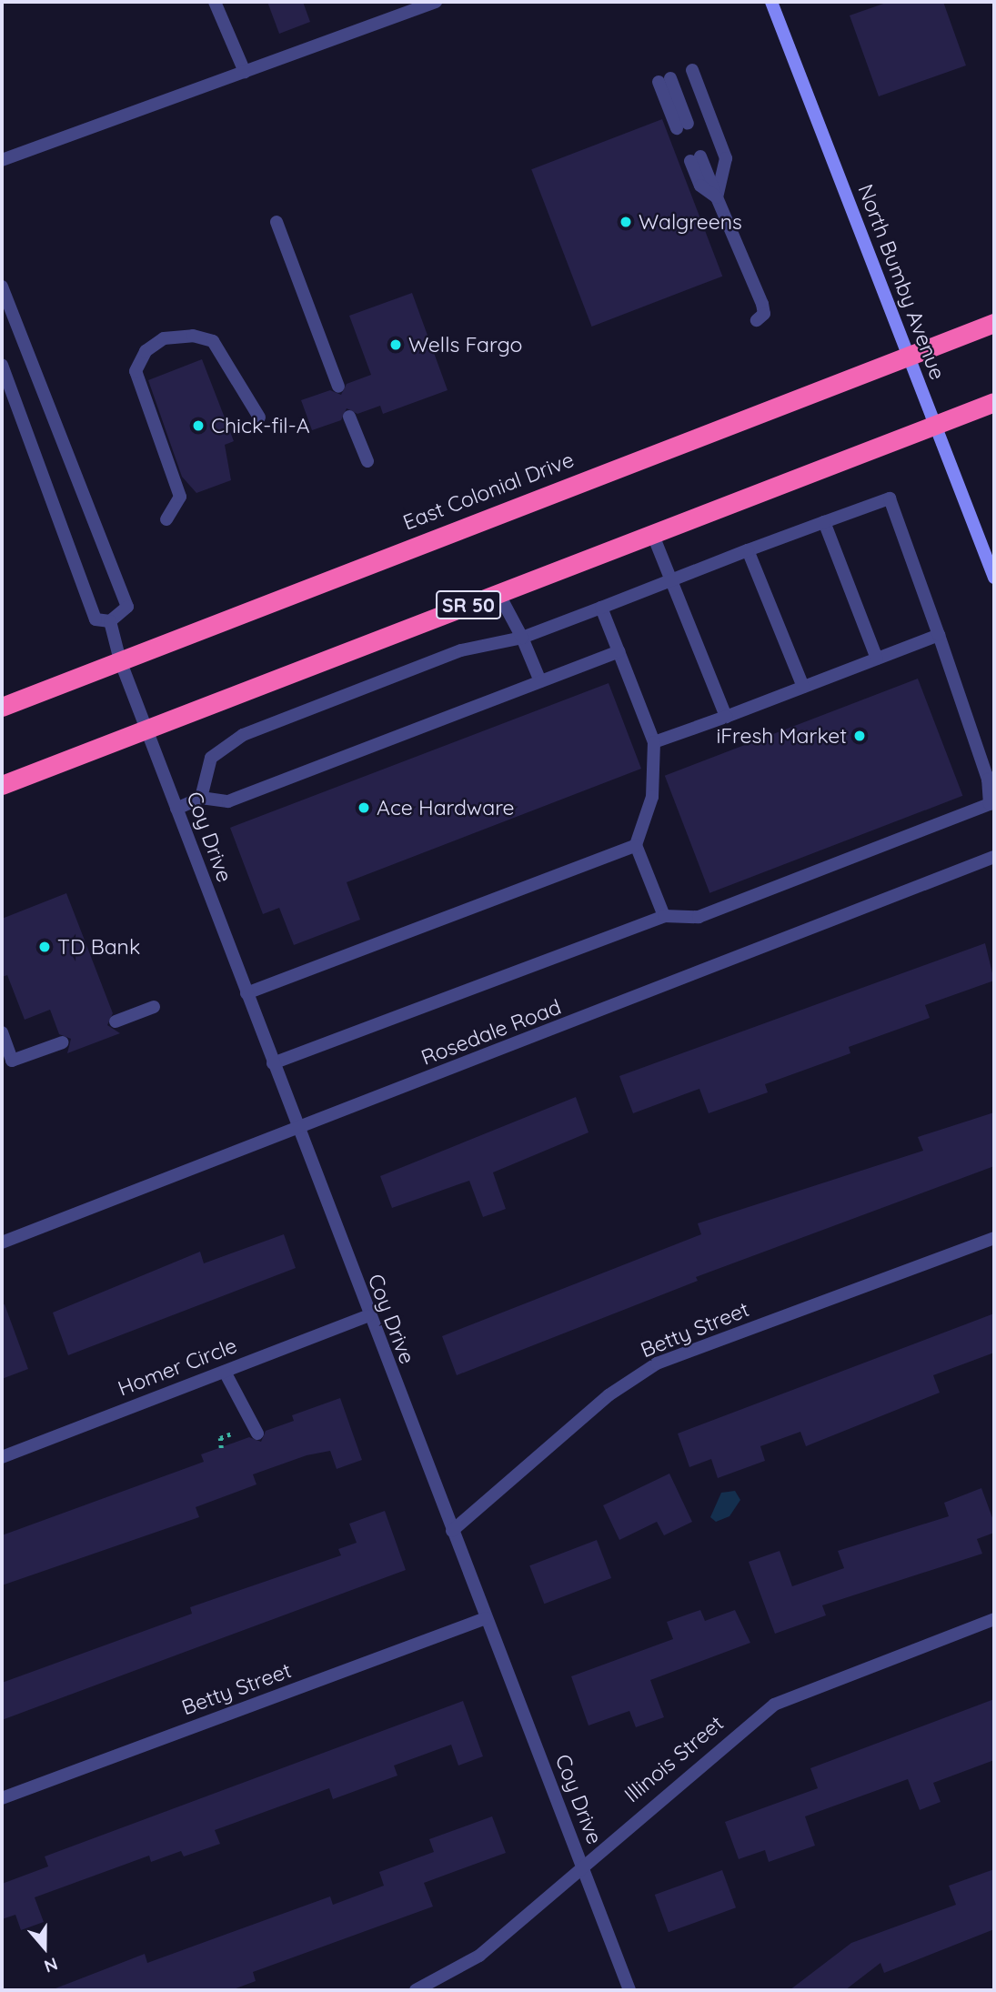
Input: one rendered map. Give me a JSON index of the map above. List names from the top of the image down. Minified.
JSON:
{"streets":{"highway":["East Colonial Drive","SR 50"],"street":["North Bumby Avenue","Coy Drive","Rosedale Road","Betty Street","Homer Circle","Illinois Street"]},"crossings":[["North Bumby Avenue","East Colonial Drive"],["North Bumby Avenue","SR 50"],["East Colonial Drive","Coy Drive"],["SR 50","Coy Drive"],["Coy Drive","Rosedale Road"],["Coy Drive","Betty Street"],["Coy Drive","Homer Circle"],["Coy Drive","Illinois Street"]],"places":["Walgreens","Wells Fargo","Chick-fil-A","iFresh Market","Ace Hardware","TD Bank"],"north":"bottom"}
